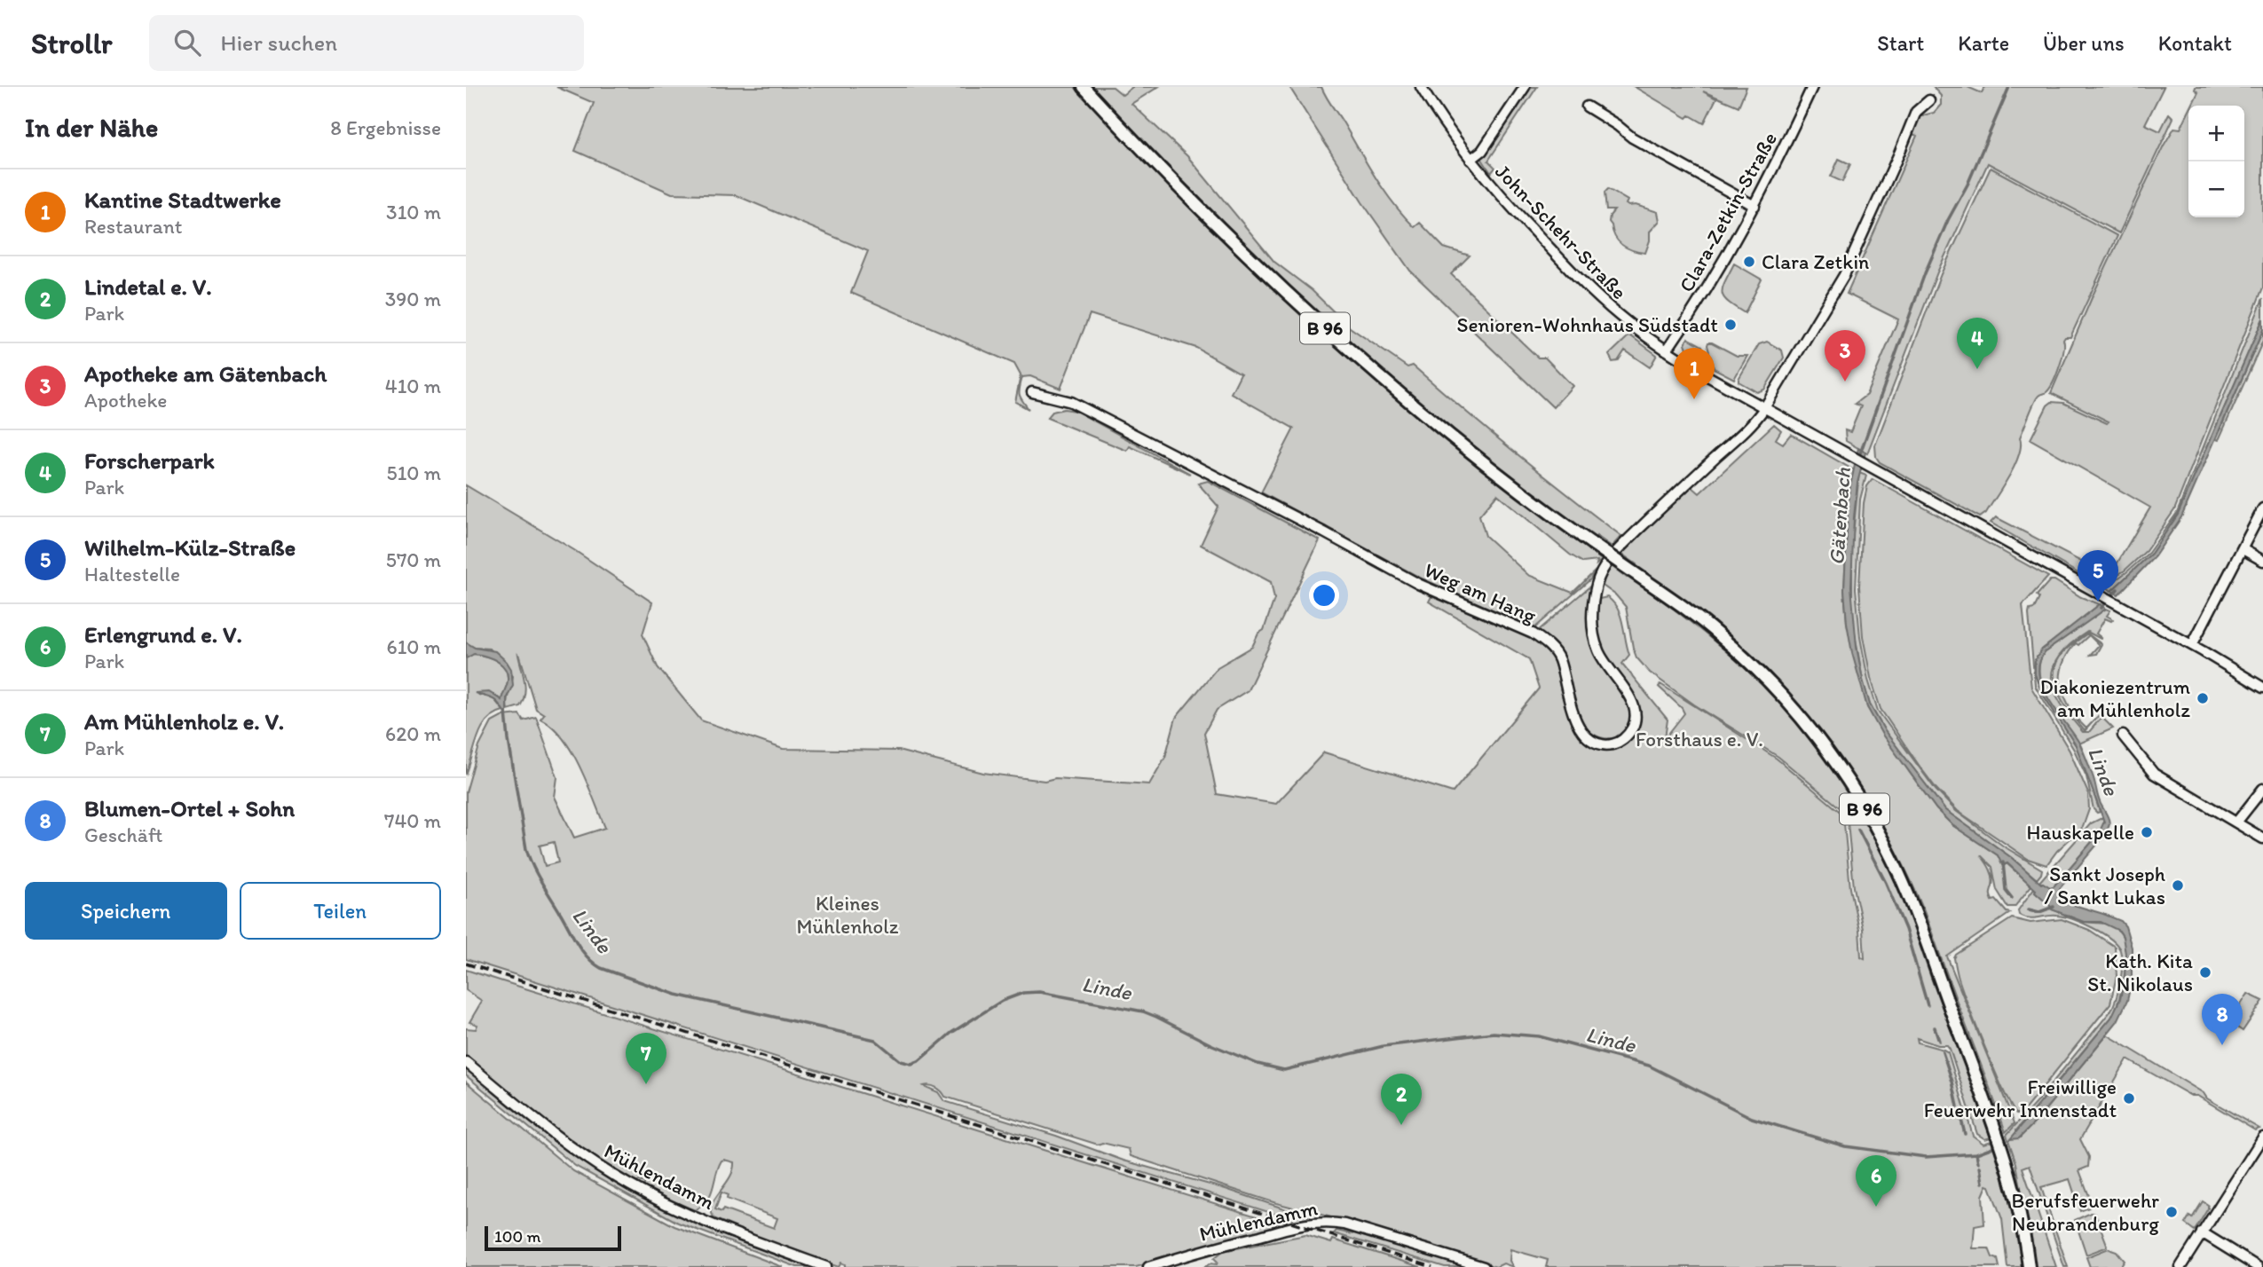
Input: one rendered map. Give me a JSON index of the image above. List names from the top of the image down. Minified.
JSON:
{"streets":{"main road":["B 96"],"street":["Clara-Zetkin-Straße","John-Schehr-Straße","Weg am Hang","Mühlendamm"]},"crossings":[["Clara-Zetkin-Straße","John-Schehr-Straße"],["John-Schehr-Straße","Weg am Hang"]],"water":["Gätenbach","Linde"],"parks":["Forsthaus e. V.","Kleines Mühlenholz"],"places":["Clara Zetkin","Senioren-Wohnhaus Südstadt","Diakoniezentrum am Mühlenholz","Hauskapelle","Sankt Joseph / Sankt Lukas","Kath. Kita St. Nikolaus","Freiwillige Feuerwehr Innenstadt","Berufsfeuerwehr Neubrandenburg"],"scale_bar":"100 m","page":{"header":"Strollr","search":"Hier suchen","nav":["Start","Karte","Über uns","Kontakt"],"heading":["In der Nähe","8 Ergebnisse"],"map_buttons":["+","−"],"list":[{"mark":"1","name":"Kantine Stadtwerke","note":"Restaurant","value":"310 m"},{"mark":"2","name":"Lindetal e. V.","note":"Park","value":"390 m"},{"mark":"3","name":"Apotheke am Gätenbach","note":"Apotheke","value":"410 m"},{"mark":"4","name":"Forscherpark","note":"Park","value":"510 m"},{"mark":"5","name":"Wilhelm-Külz-Straße","note":"Haltestelle","value":"570 m"},{"mark":"6","name":"Erlengrund e. V.","note":"Park","value":"610 m"},{"mark":"7","name":"Am Mühlenholz e. V.","note":"Park","value":"620 m"},{"mark":"8","name":"Blumen-Ortel + Sohn","note":"Geschäft","value":"740 m"}],"pins":["4","3","1","5","8","7","2","6"],"buttons":["Speichern","Teilen"],"scale":"100 m"}}
